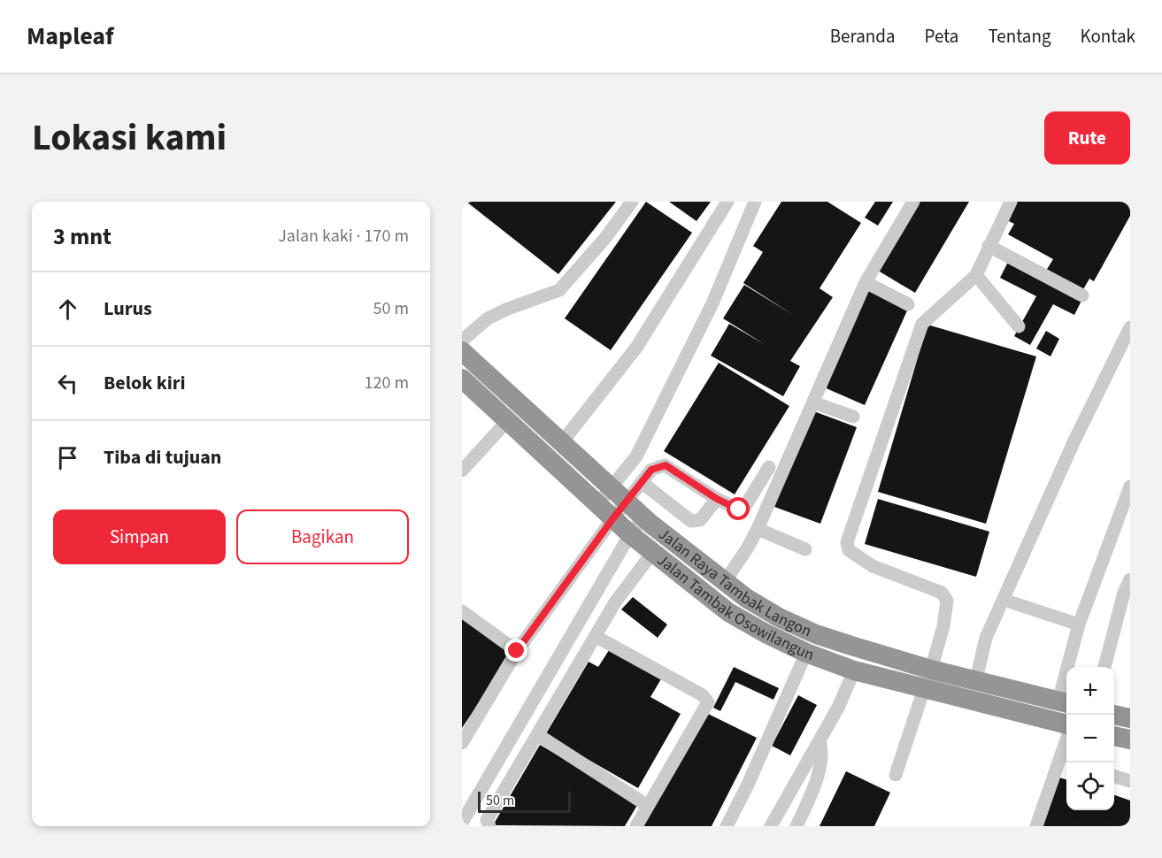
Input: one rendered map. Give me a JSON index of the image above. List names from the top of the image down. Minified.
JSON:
{"streets":{"highway":["Jalan Raya Tambak Langon","Jalan Tambak Osowilangun"]},"scale_bar":"50 m","page":{"header":"Mapleaf","nav":["Beranda","Peta","Tentang","Kontak"],"title":"Lokasi kami","buttons":["Rute",["Simpan","Bagikan"]],"heading":["3 mnt","Jalan kaki · 170 m"],"list":[["Lurus","50 m"],["Belok kiri","120 m"],"Tiba di tujuan"],"map_buttons":["+","−"],"scale":"50 m"}}
